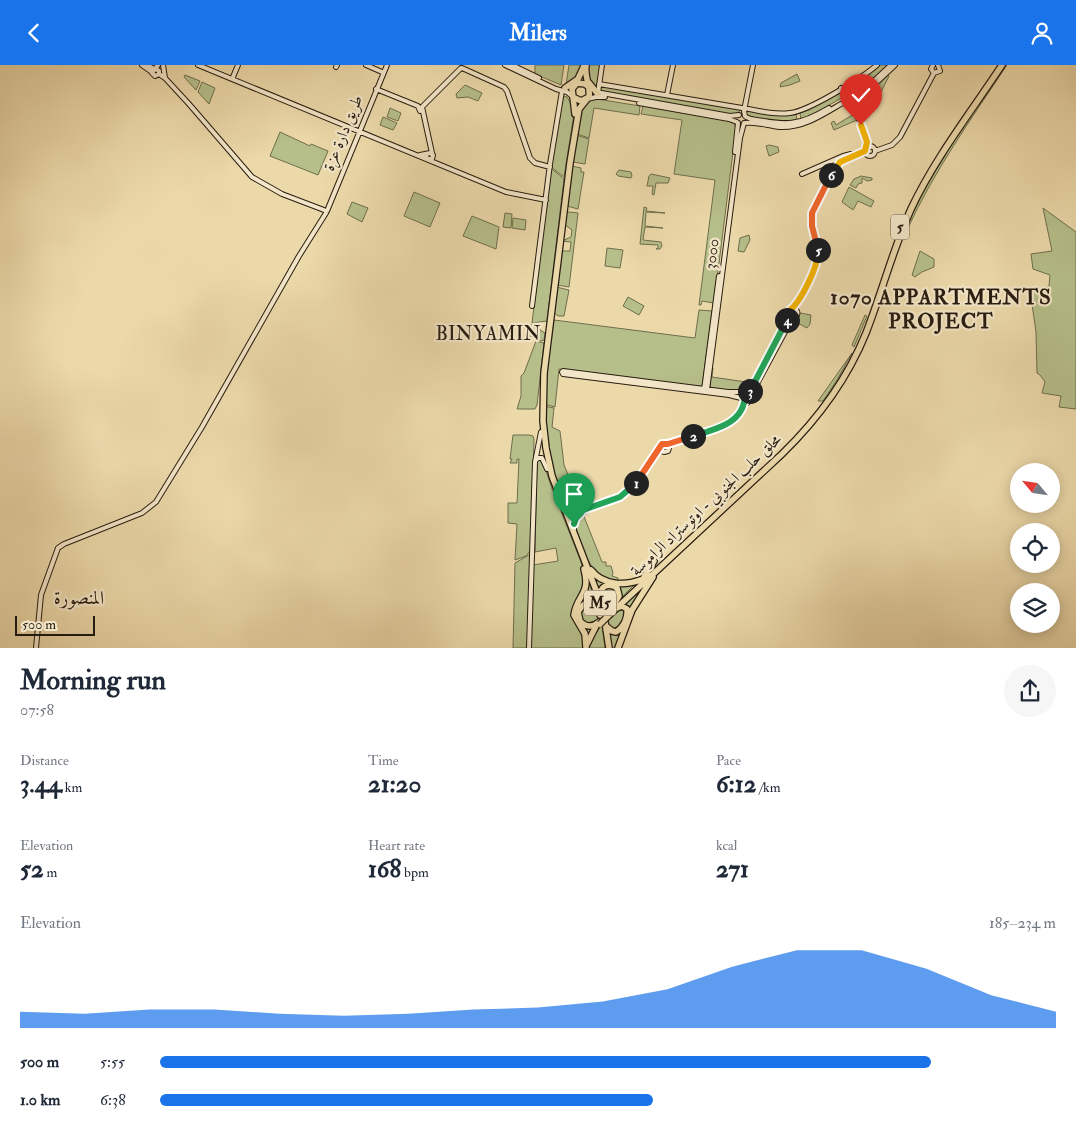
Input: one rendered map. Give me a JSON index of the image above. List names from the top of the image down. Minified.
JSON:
{"streets":{"highway":["5","محلق حلب الجنوبي - اوتوستراد الراموسة","M5"],"street":["طريق دارة عزة","3000"]},"crossings":[["5","محلق حلب الجنوبي - اوتوستراد الراموسة"],["محلق حلب الجنوبي - اوتوستراد الراموسة","M5"]],"districts":["1070 APPARTMENTS PROJECT","BINYAMIN","المنصورة"],"scale_bar":"500 m","north":"top left","page":{"header":"Milers","pins":["6","5","4","3","2","1"],"scale":"500 m","heading":["Morning run","07:58"],"stats":[["Distance","3.44 km"],["Time","21:20"],["Pace","6:12 /km"],["Elevation","52 m"],["Heart rate","168 bpm"],["kcal","271"]],"chart":["Elevation","185–234 m"],"list":[{"name":"500 m","note":"5:55"},{"name":"1.0 km","note":"6:38"}]}}
